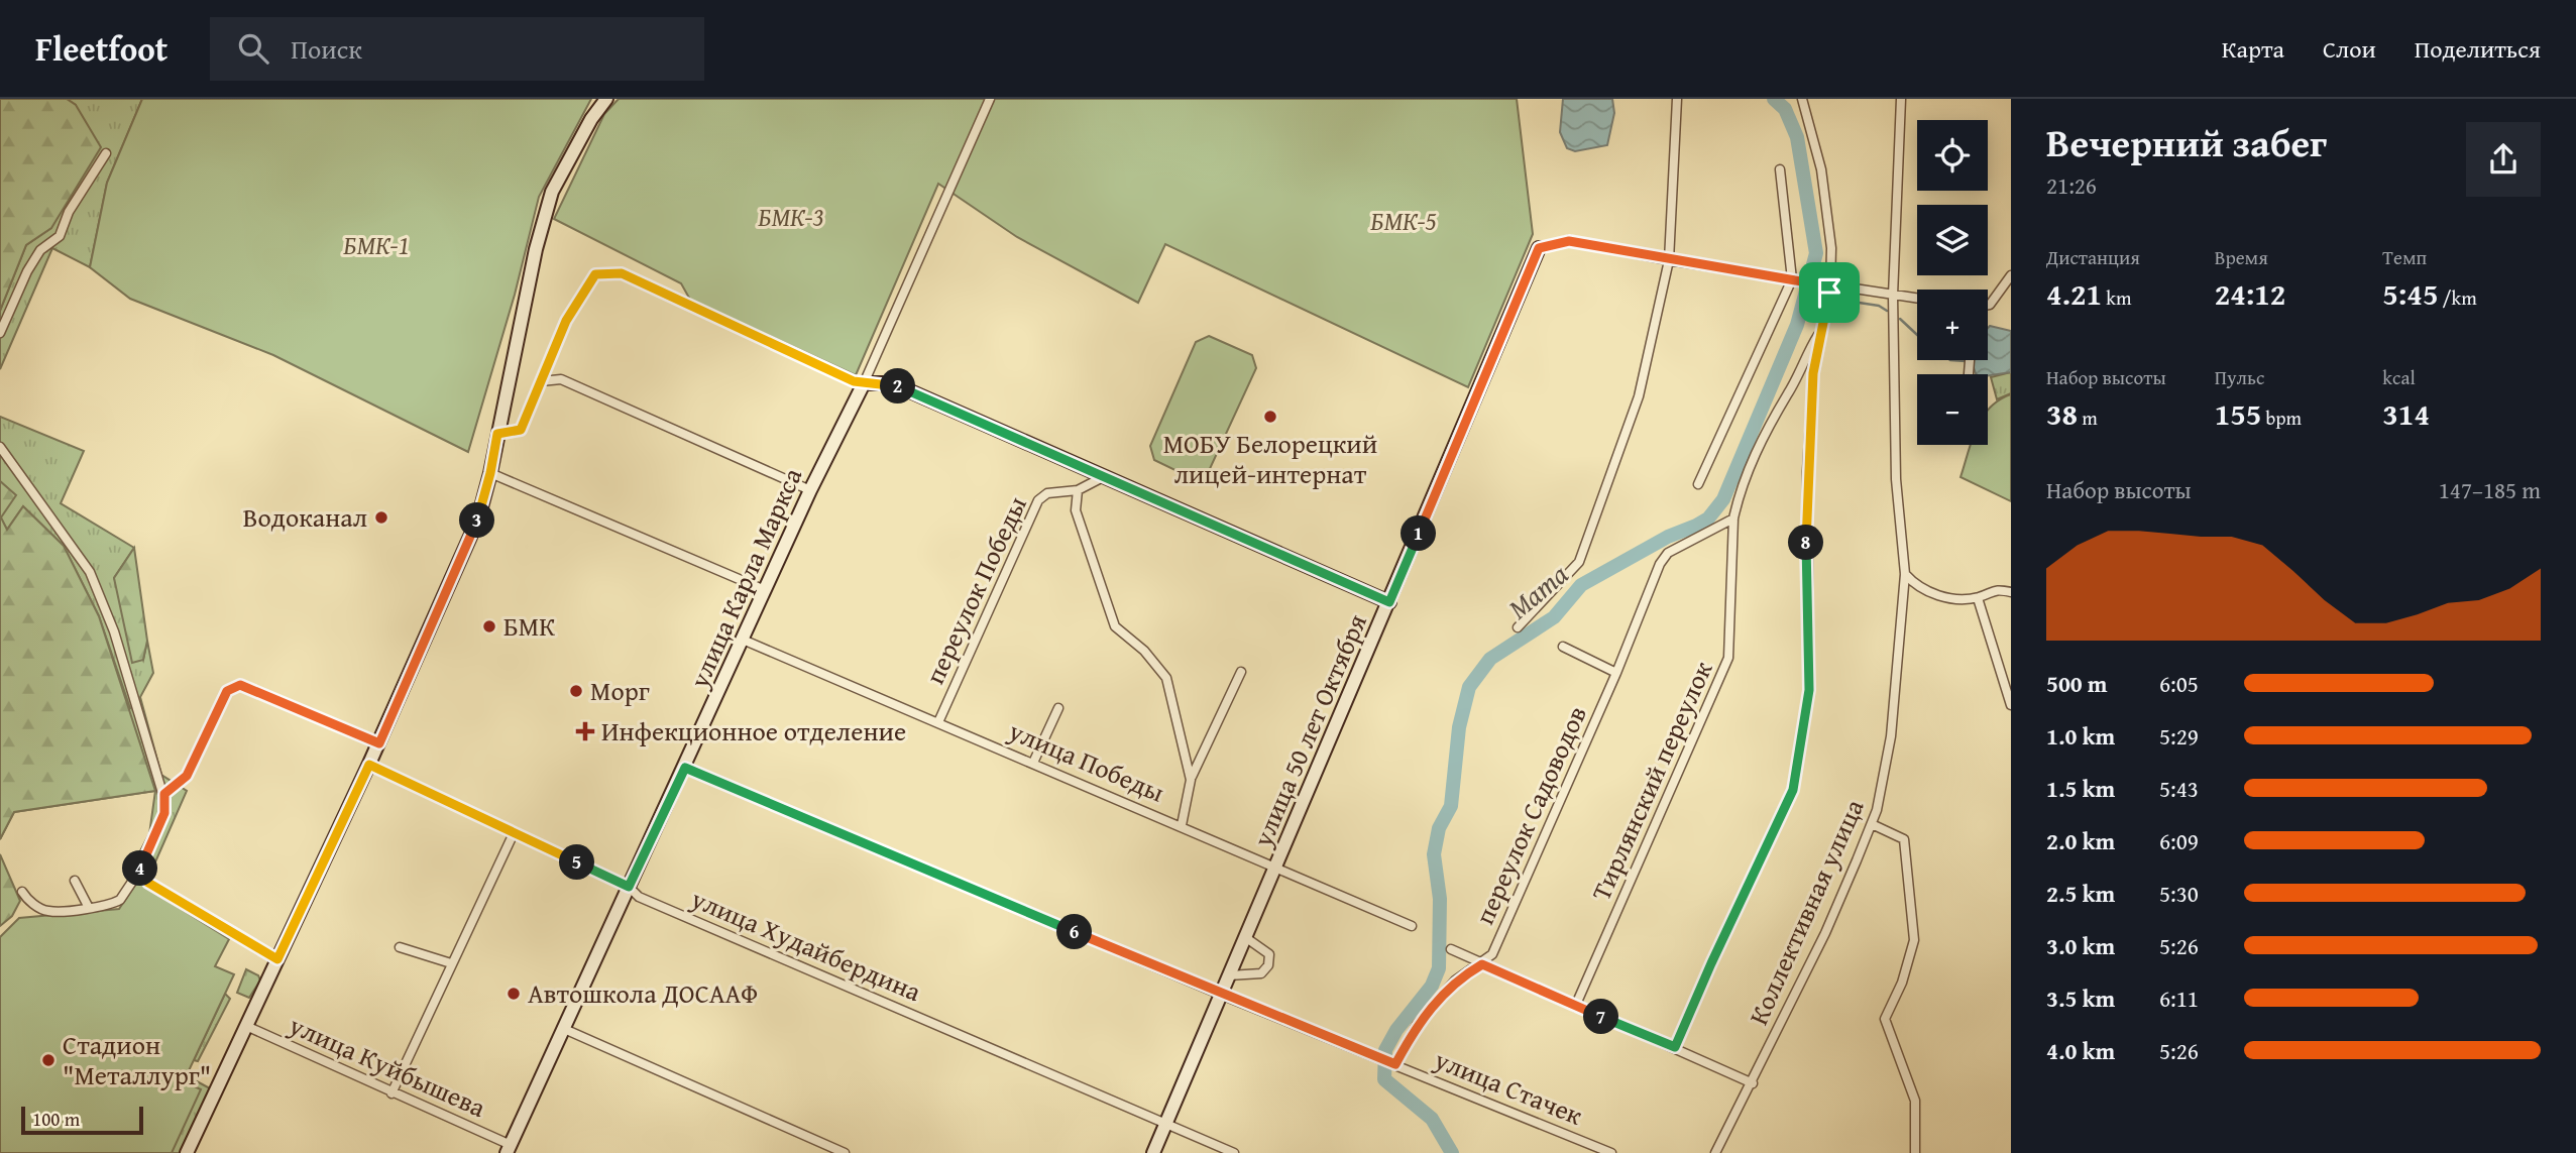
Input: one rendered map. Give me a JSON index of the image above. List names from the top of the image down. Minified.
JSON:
{"streets":{"street":["улица Карла Маркса","переулок Победы","улица 50 лет Октября","улица Победы","Тирлянский переулок","переулок Садоводов","Коллективная улица","улица Худайбердина","улица Куйбышева","улица Стачек"]},"crossings":[["улица Карла Маркса","улица Победы"],["улица Карла Маркса","улица Худайбердина"],["улица Карла Маркса","улица Куйбышева"],["улица Карла Маркса","улица Стачек"],["переулок Победы","улица Победы"],["улица 50 лет Октября","улица Победы"],["улица 50 лет Октября","улица Худайбердина"],["улица 50 лет Октября","улица Стачек"],["Тирлянский переулок","переулок Садоводов"],["переулок Садоводов","улица Стачек"]],"water":["Мата"],"parks":["БМК-3","БМК-5","БМК-1"],"places":{"other":["МОБУ Белорецкий лицей-интернат","Водоканал","БМК","Морг","Автошкола ДОСААФ","Стадион \"Металлург\""],"health":["Инфекционное отделение"]},"scale_bar":"100 m","page":{"header":"Fleetfoot","search":"Поиск","nav":["Карта","Слои","Поделиться"],"heading":["Вечерний забег","21:26"],"map_buttons":["+","−"],"stats":[["Дистанция","4.21 km"],["Время","24:12"],["Темп","5:45 /km"],["Набор высоты","38 m"],["Пульс","155 bpm"],["kcal","314"]],"pins":["2","3","1","8","5","4","6","7"],"chart":["Набор высоты","147–185 m"],"list":[{"name":"500 m","note":"6:05"},{"name":"1.0 km","note":"5:29"},{"name":"1.5 km","note":"5:43"},{"name":"2.0 km","note":"6:09"},{"name":"2.5 km","note":"5:30"},{"name":"3.0 km","note":"5:26"},{"name":"3.5 km","note":"6:11"},{"name":"4.0 km","note":"5:26"}],"scale":"100 m"}}
